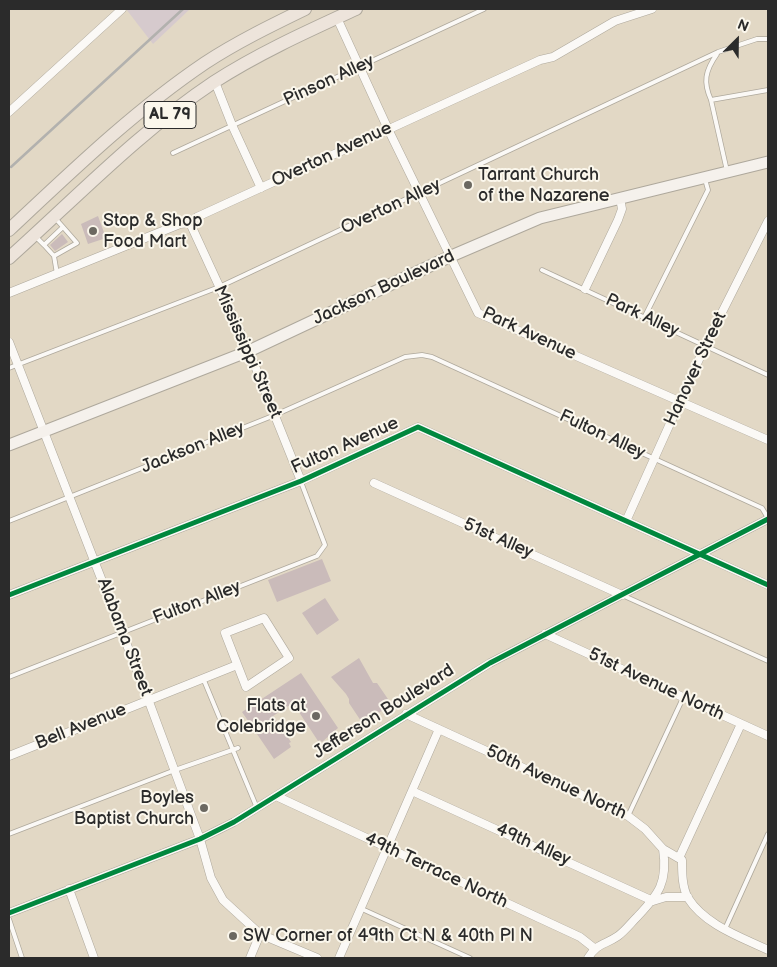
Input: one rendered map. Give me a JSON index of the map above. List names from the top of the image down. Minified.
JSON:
{"streets":{"main road":["AL 79"],"street":["Overton Avenue","Jackson Boulevard","Park Avenue","Mississippi Street","Hanover Street","Fulton Avenue","51st Alley","Alabama Street","51st Avenue North","Jefferson Boulevard","Bell Avenue","50th Avenue North","49th Alley","49th Terrace North"],"lane":["Pinson Alley","Overton Alley","Park Alley","Fulton Alley","Jackson Alley"]},"crossings":[["Pinson Alley","Park Avenue"],["AL 79","Park Avenue"],["Overton Avenue","Park Avenue"],["Overton Avenue","Mississippi Street"],["Overton Alley","Park Avenue"],["Overton Alley","Mississippi Street"],["Overton Alley","Alabama Street"],["Jackson Boulevard","Park Avenue"],["Jackson Boulevard","Mississippi Street"],["Jackson Boulevard","Alabama Street"],["Park Alley","Hanover Street"],["Park Avenue","Hanover Street"],["Mississippi Street","Fulton Alley"],["Mississippi Street","Fulton Avenue"],["Mississippi Street","Jackson Alley"],["Hanover Street","Fulton Alley"],["Hanover Street","Fulton Avenue"],["Fulton Alley","Fulton Avenue"],["Fulton Alley","Jackson Alley"],["Fulton Alley","Alabama Street"],["Fulton Alley","Jefferson Boulevard"],["Fulton Avenue","Alabama Street"],["Fulton Avenue","Jefferson Boulevard"],["Jackson Alley","Alabama Street"],["51st Alley","Jefferson Boulevard"],["Alabama Street","Jefferson Boulevard"],["Alabama Street","Bell Avenue"],["51st Avenue North","Jefferson Boulevard"],["Jefferson Boulevard","50th Avenue North"],["Jefferson Boulevard","49th Terrace North"]],"places":["Tarrant Church of the Nazarene","Stop & Shop Food Mart","Flats at Colebridge","Boyles Baptist Church","SW Corner of 49th Ct N & 40th Pl N"],"north":"top right"}
